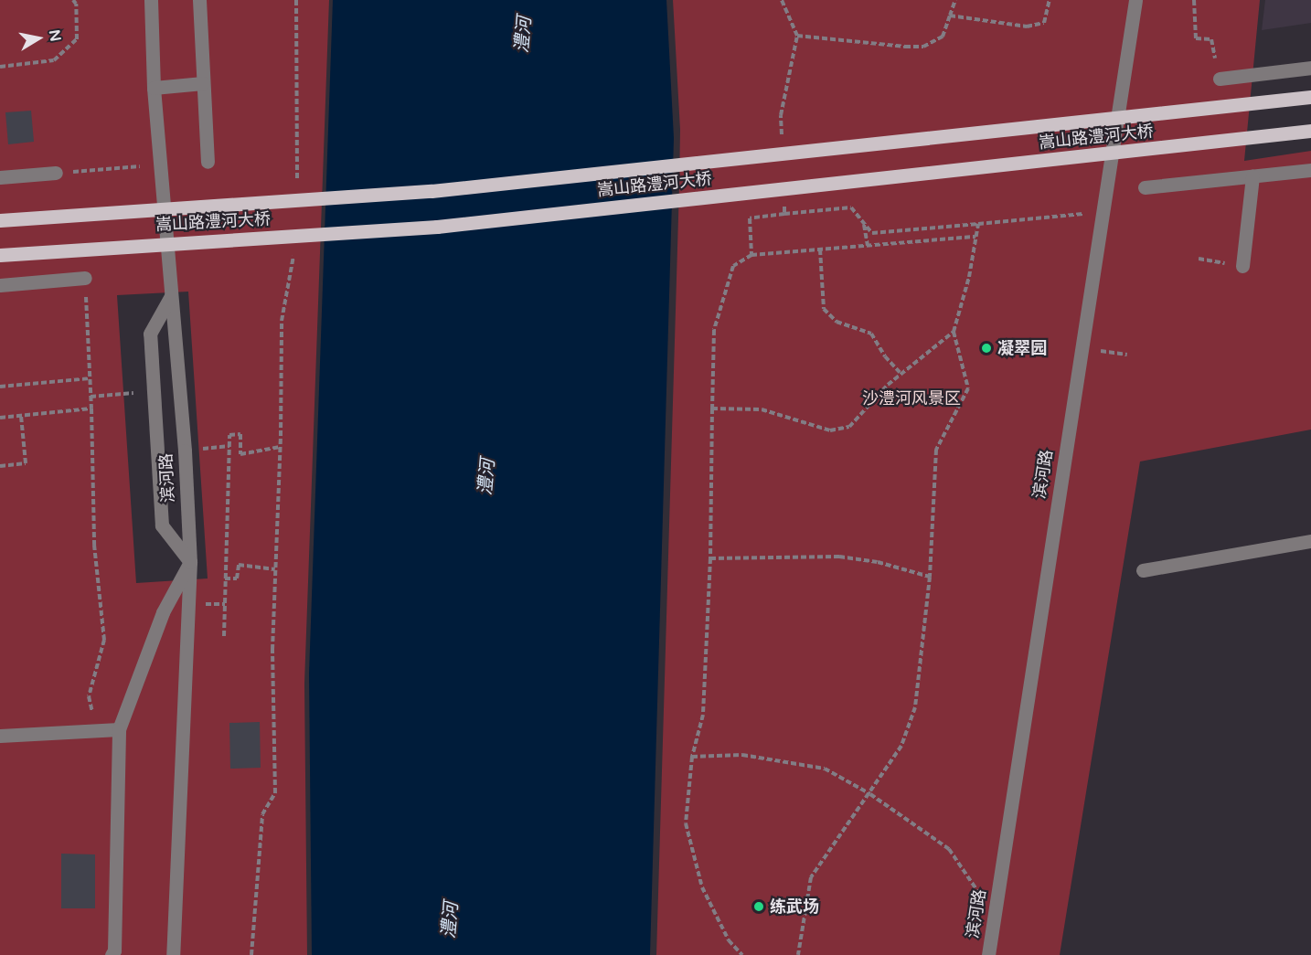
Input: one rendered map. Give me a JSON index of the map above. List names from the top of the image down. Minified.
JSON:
{"streets":{"main road":["嵩山路澧河大桥"],"street":["滨河路"]},"water":["澧河"],"parks":["沙澧河风景区"],"places":["凝翠园","练武场"],"north":"right"}
